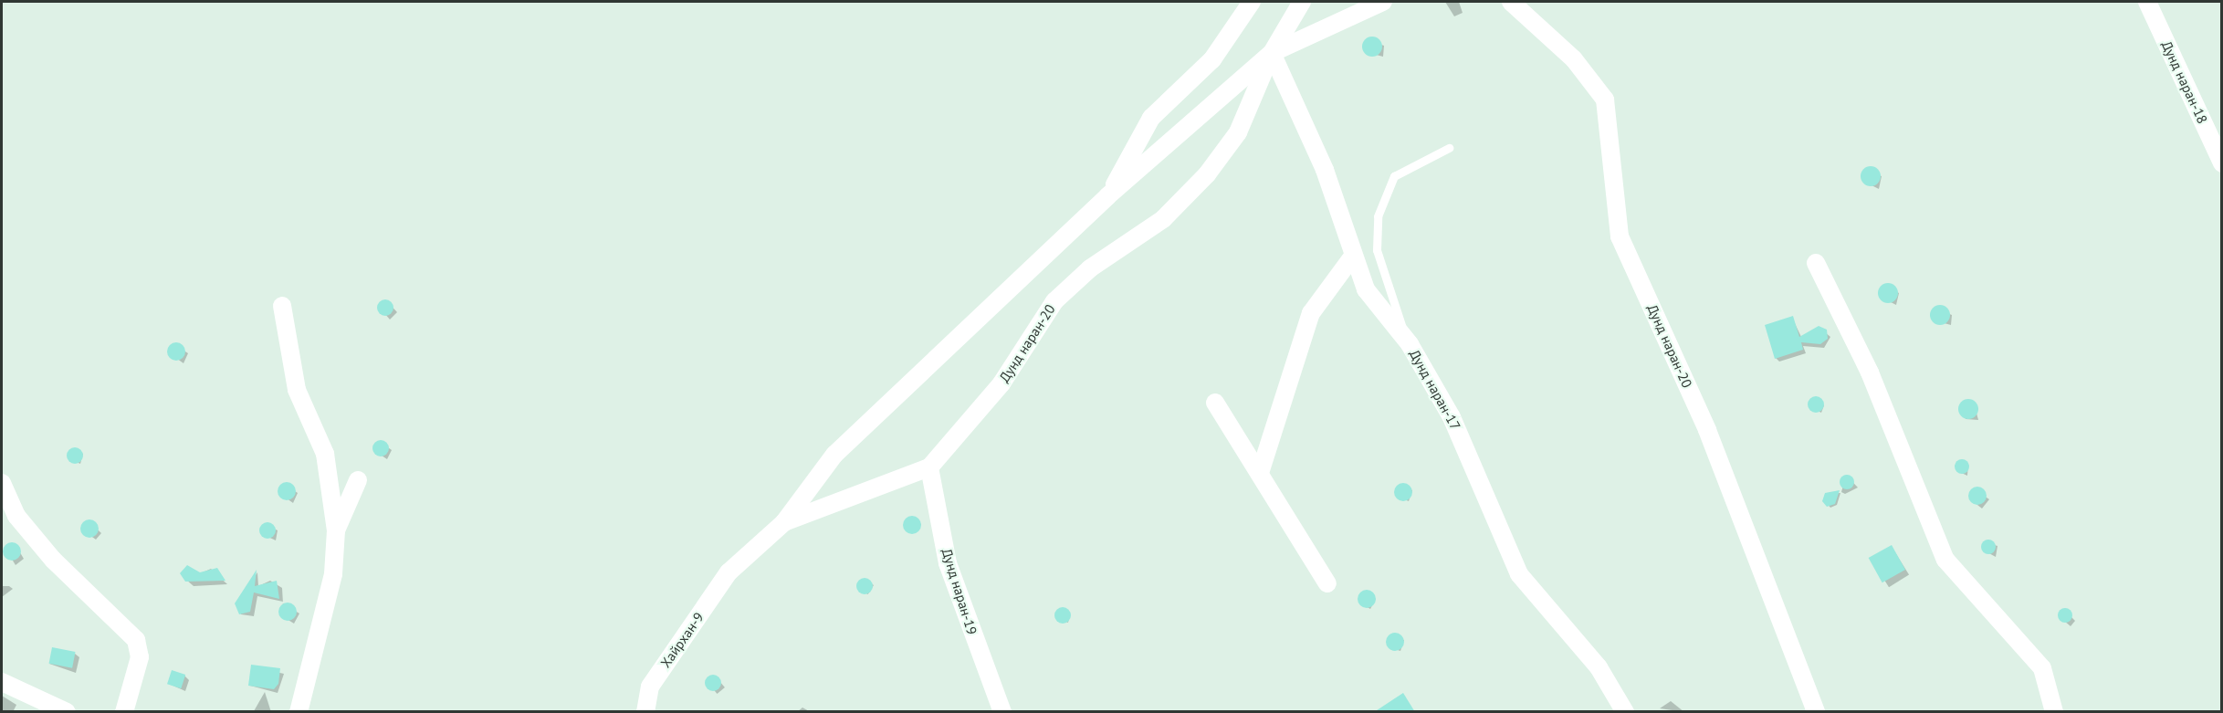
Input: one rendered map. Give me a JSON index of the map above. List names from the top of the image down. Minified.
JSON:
{"streets":{"street":["Дунд наран-18","Дунд наран-20","Дунд наран-17","Дунд наран-19","Хайрхан-9"]},"crossings":[["Дунд наран-20","Дунд наран-17"],["Дунд наран-20","Дунд наран-19"],["Дунд наран-20","Хайрхан-9"]]}
